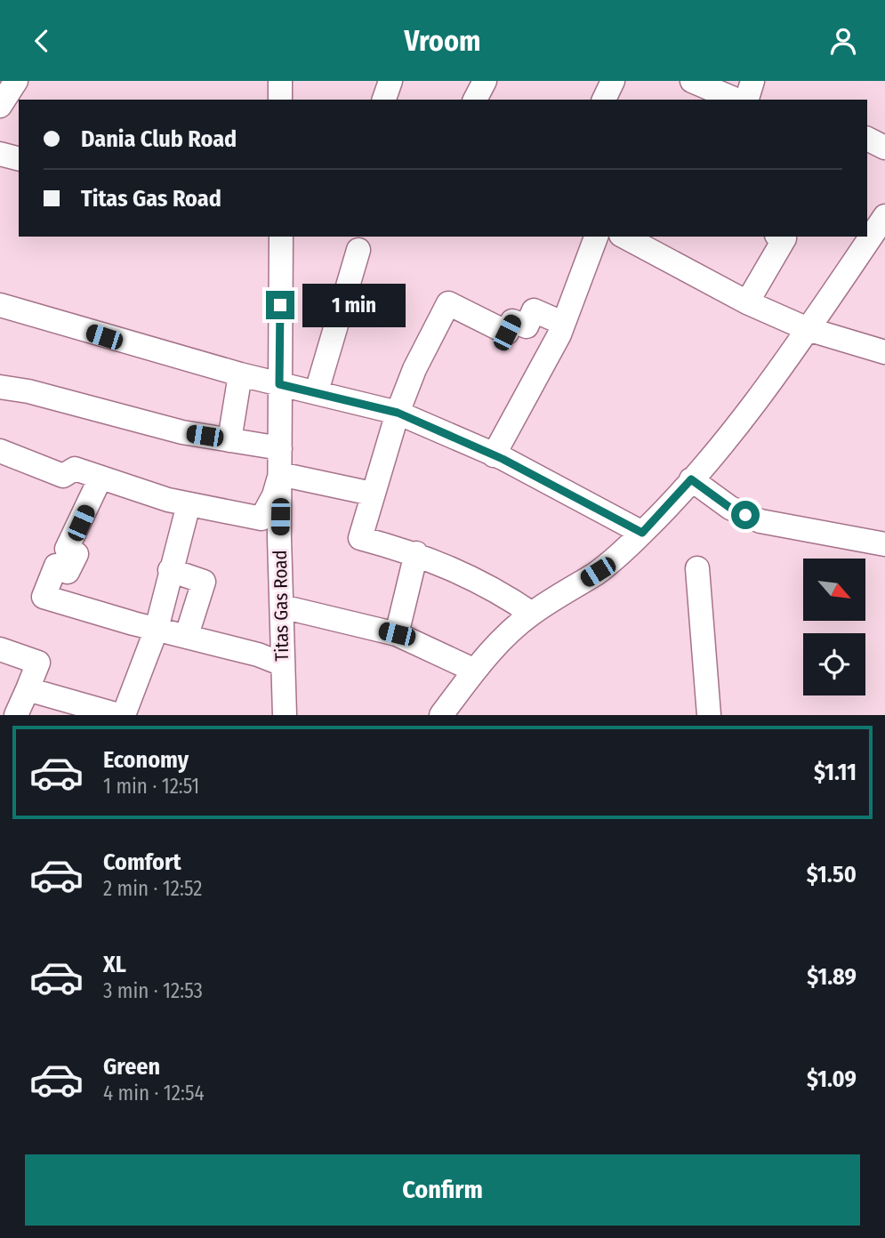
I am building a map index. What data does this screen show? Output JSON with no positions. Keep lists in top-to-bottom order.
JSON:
{
  "streets": {
    "street": ["Titas Gas Road"]
  },
  "north": "bottom right",
  "page": {
    "header": "Vroom",
    "banner": ["Dania Club Road", "Titas Gas Road"],
    "bubble": "1 min",
    "list": [
      {
        "name": "Economy",
        "note": "1 min · 12:51",
        "value": "$1.11"
      },
      {
        "name": "Comfort",
        "note": "2 min · 12:52",
        "value": "$1.50"
      },
      {
        "name": "XL",
        "note": "3 min · 12:53",
        "value": "$1.89"
      },
      {
        "name": "Green",
        "note": "4 min · 12:54",
        "value": "$1.09"
      }
    ],
    "buttons": "Confirm"
  }
}
